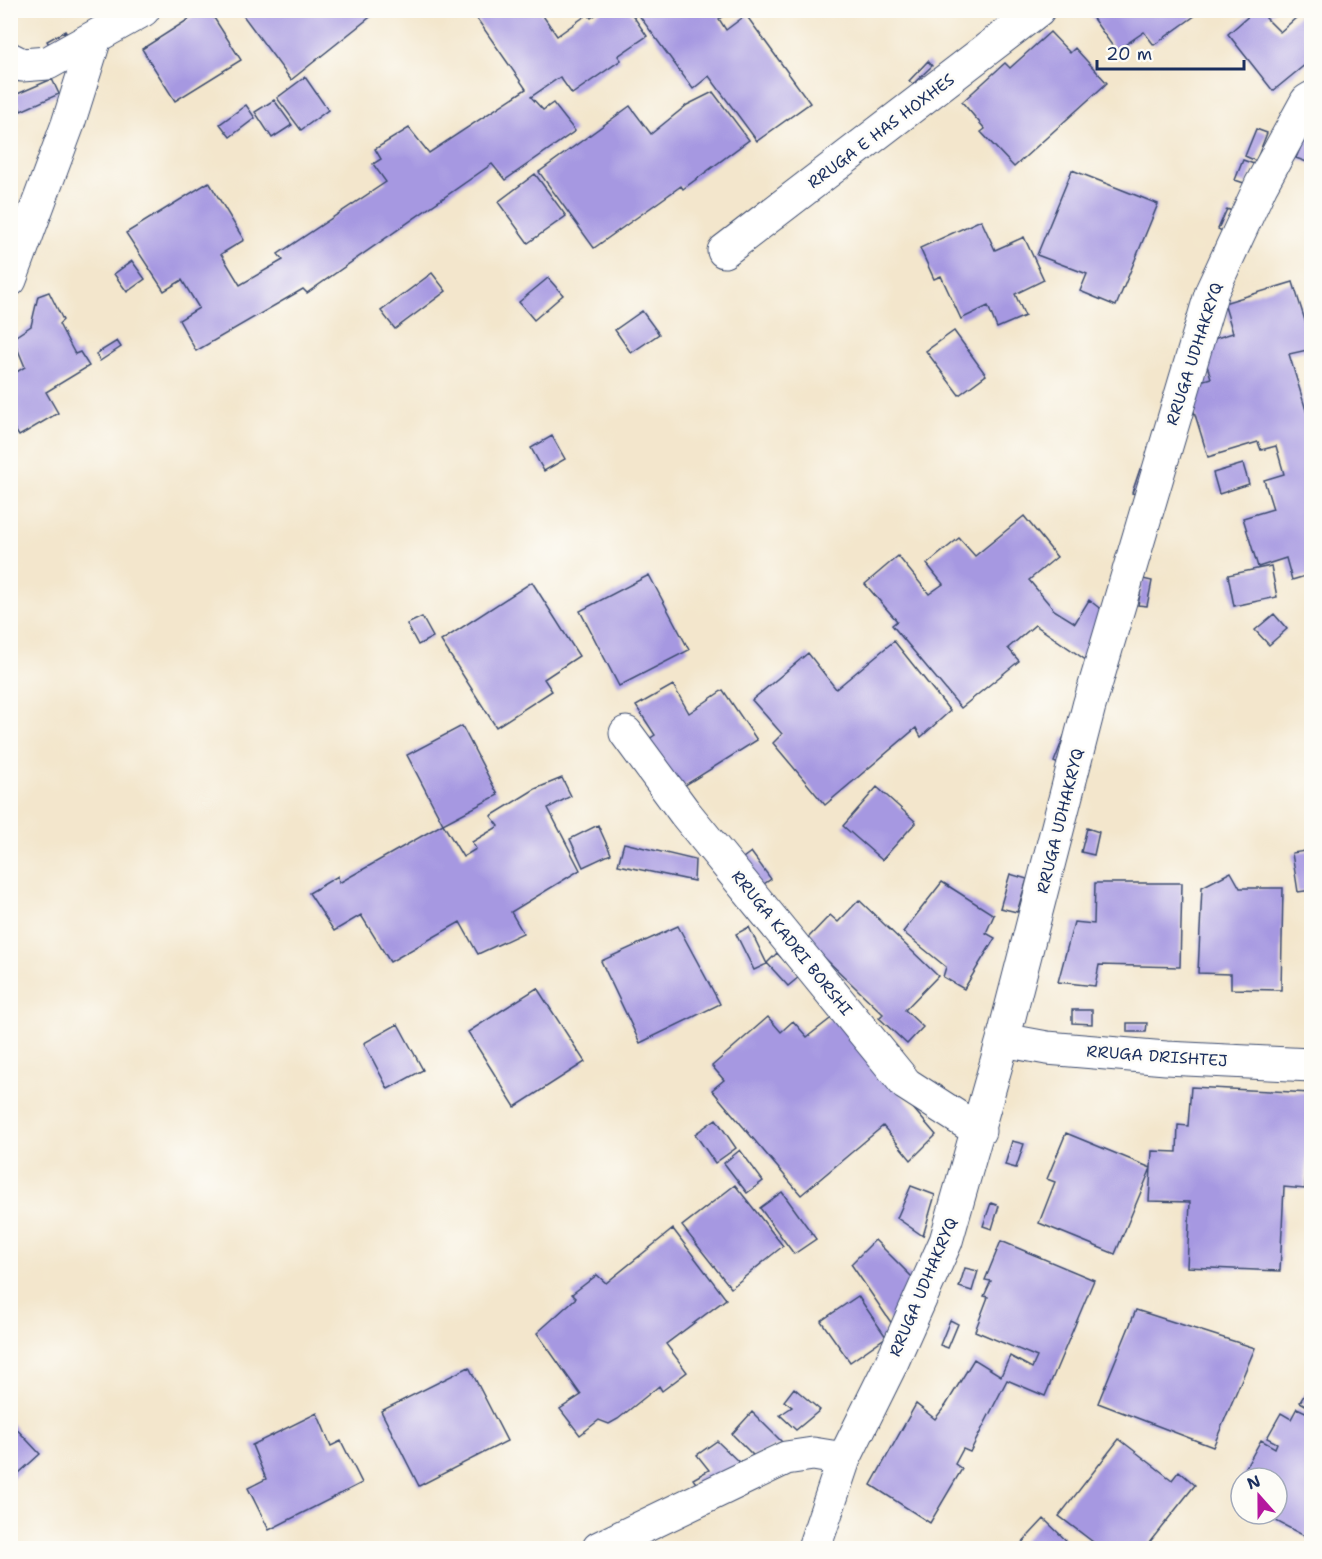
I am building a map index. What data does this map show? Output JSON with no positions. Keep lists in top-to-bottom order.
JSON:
{
  "streets": {
    "street": [
      "RRUGA E HAS HOXHES",
      "RRUGA UDHAKRYQ",
      "RRUGA KADRI BORSHI",
      "RRUGA DRISHTEJ"
    ]
  },
  "crossings": [
    ["RRUGA UDHAKRYQ", "RRUGA KADRI BORSHI"],
    ["RRUGA UDHAKRYQ", "RRUGA DRISHTEJ"]
  ],
  "scale_bar": "20 m",
  "north": "top"
}
